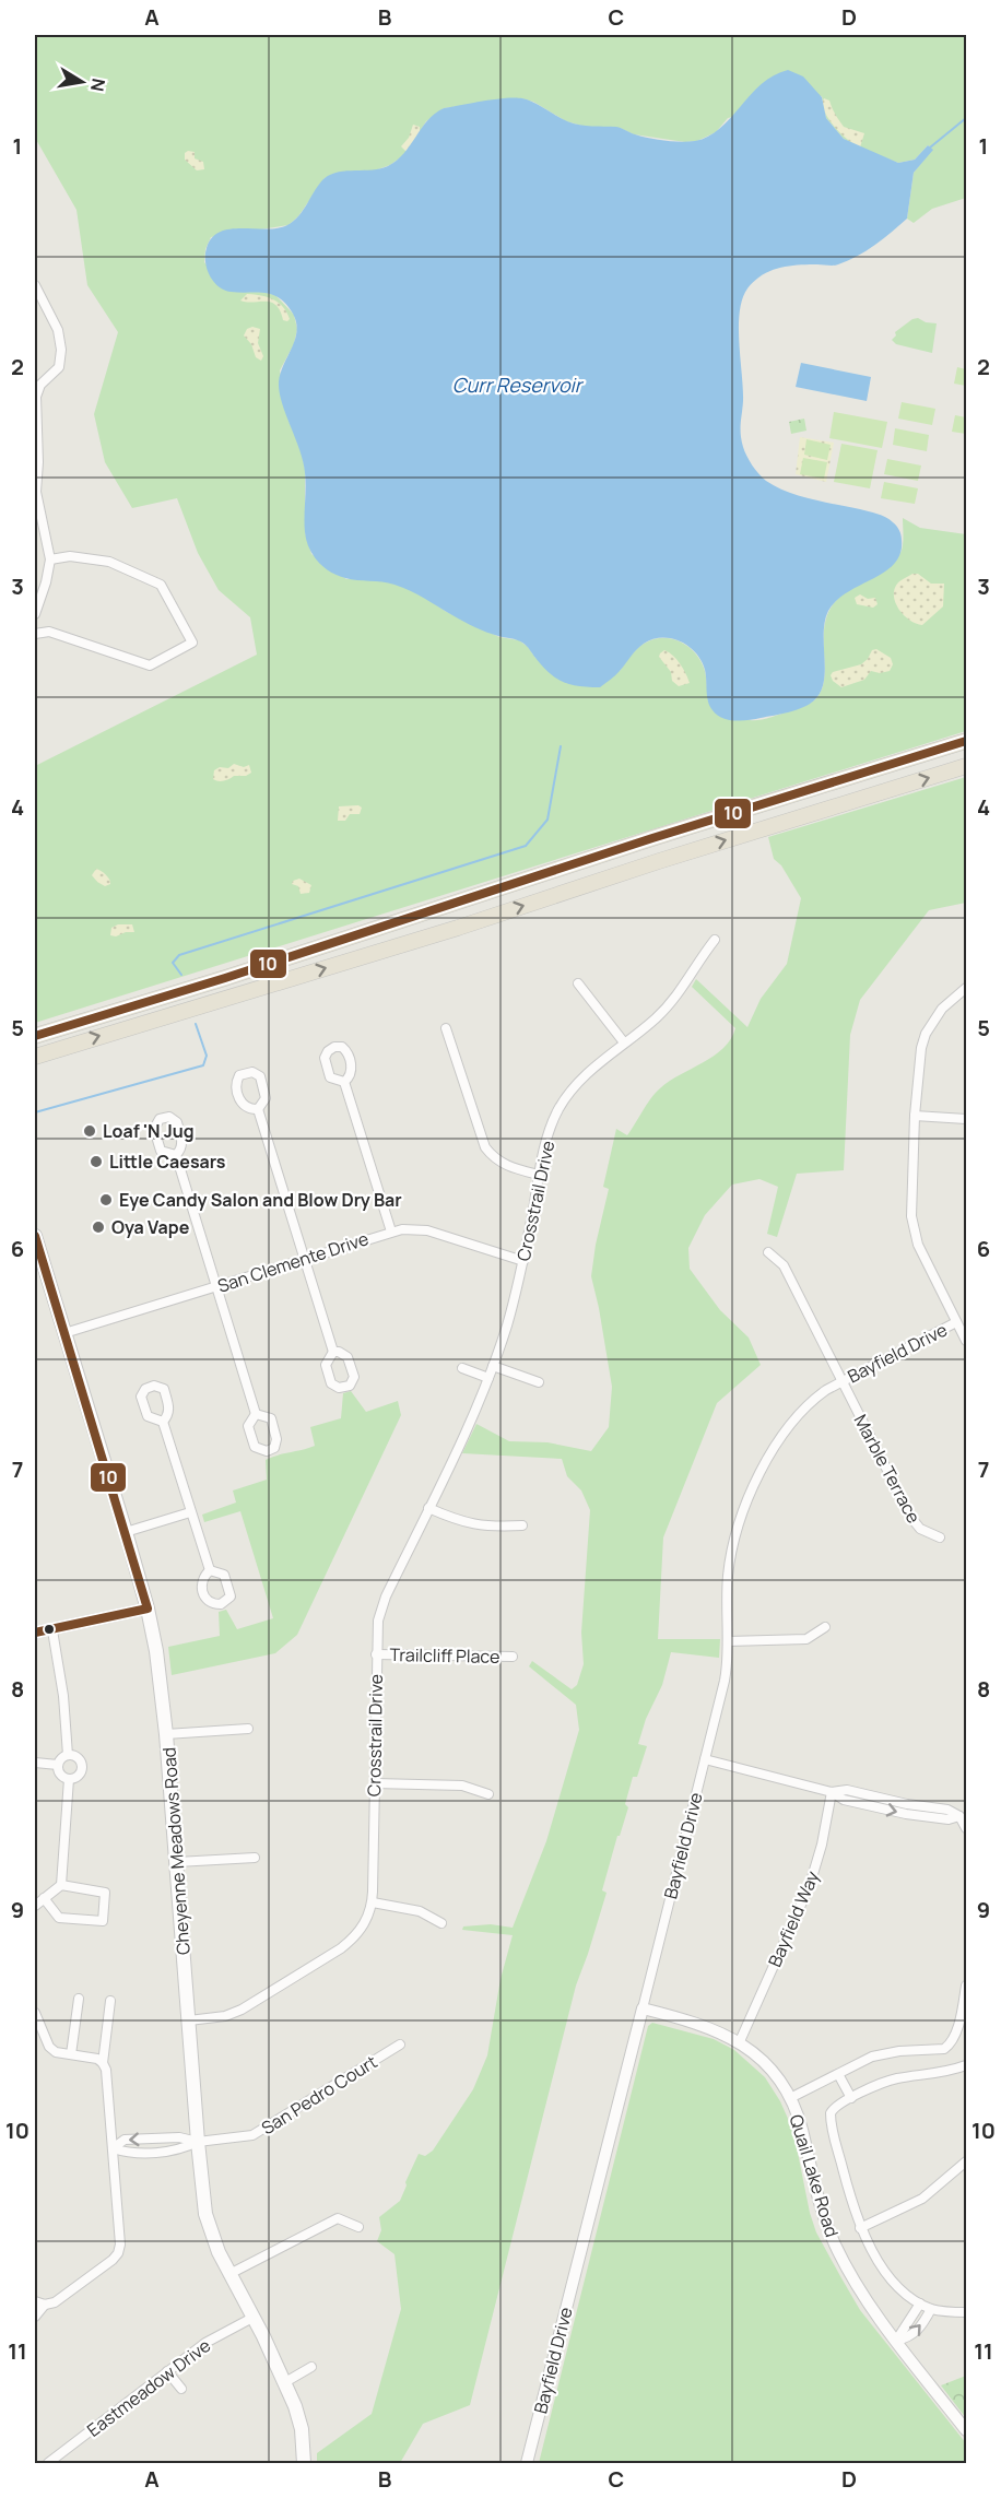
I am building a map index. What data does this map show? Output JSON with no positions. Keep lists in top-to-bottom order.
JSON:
{
  "streets": {
    "main road": ["Cheyenne Meadows Road"],
    "street": [
      "Crosstrail Drive",
      "San Clemente Drive",
      "Bayfield Drive",
      "Marble Terrace",
      "Trailcliff Place",
      "Bayfield Way",
      "San Pedro Court",
      "Quail Lake Road",
      "Eastmeadow Drive"
    ]
  },
  "crossings": [
    ["Crosstrail Drive", "San Clemente Drive"],
    ["Crosstrail Drive", "Trailcliff Place"],
    ["Crosstrail Drive", "Cheyenne Meadows Road"],
    ["San Clemente Drive", "Cheyenne Meadows Road"],
    ["Bayfield Drive", "Marble Terrace"],
    ["Bayfield Drive", "Quail Lake Road"],
    ["Cheyenne Meadows Road", "San Pedro Court"],
    ["Cheyenne Meadows Road", "Eastmeadow Drive"],
    ["Bayfield Way", "Quail Lake Road"]
  ],
  "water": ["Curr Reservoir"],
  "places": [
    "Loaf 'N Jug",
    "Little Caesars",
    "Eye Candy Salon and Blow Dry Bar",
    "Oya Vape"
  ],
  "lines": ["transit line 10"],
  "north": "right",
  "grid": {
    "columns": [
      "A",
      "B",
      "C",
      "D"
    ],
    "rows": [
      "1",
      "2",
      "3",
      "4",
      "5",
      "6",
      "7",
      "8",
      "9",
      "10",
      "11"
    ]
  }
}
